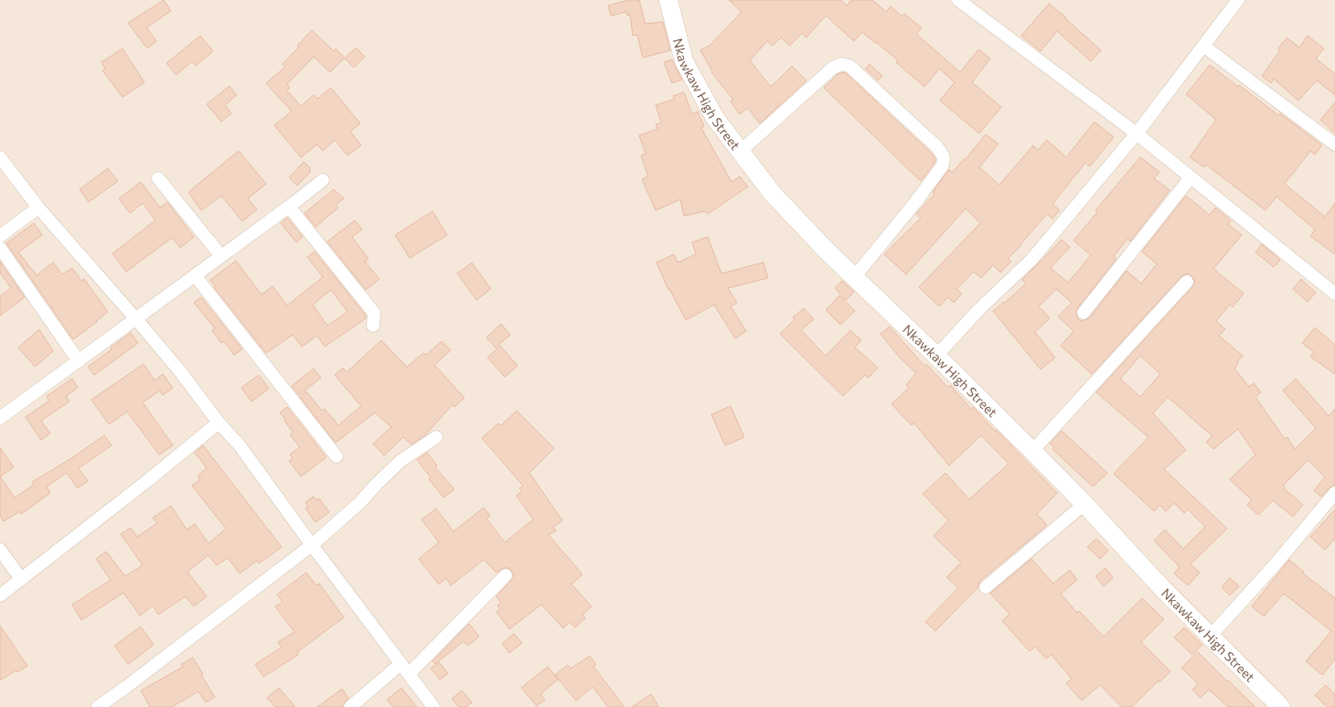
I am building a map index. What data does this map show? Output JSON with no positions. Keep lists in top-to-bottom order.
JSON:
{
  "streets": {
    "main road": ["Nkawkaw High Street"]
  }
}
